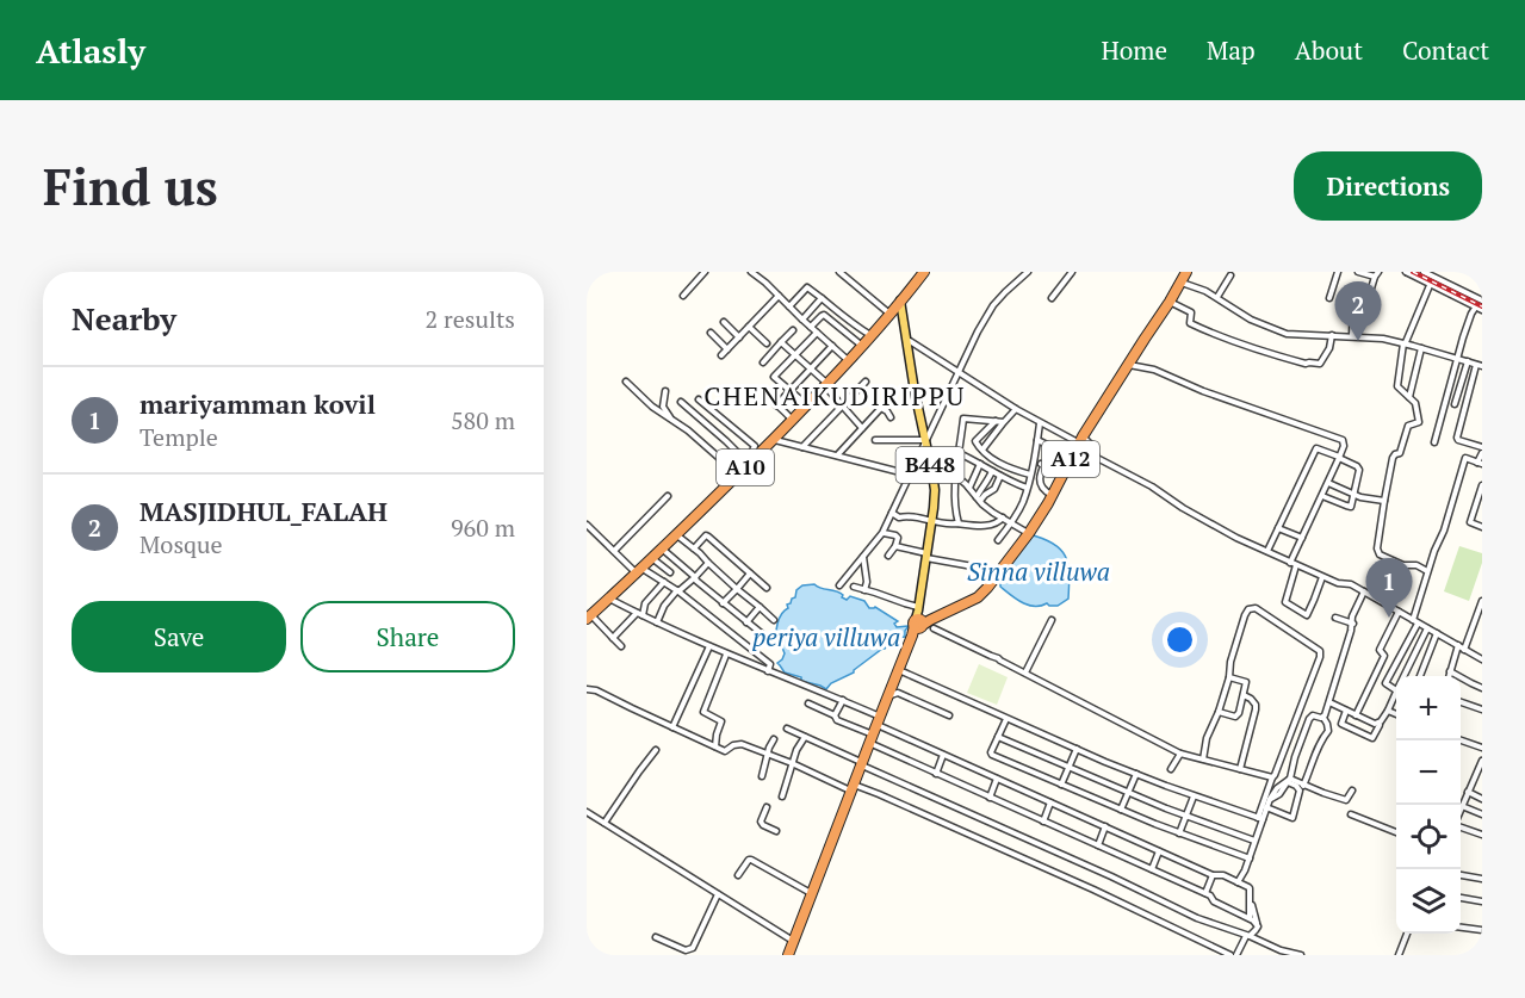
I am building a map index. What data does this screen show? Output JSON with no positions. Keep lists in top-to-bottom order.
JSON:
{
  "streets": {
    "highway": ["A12", "A10"],
    "main road": ["B448"]
  },
  "crossings": [
    ["A12", "B448"],
    ["B448", "A10"]
  ],
  "districts": ["CHENAIKUDIRIPPU"],
  "water": ["Sinna villuwa", "periya villuwa"],
  "page": {
    "header": "Atlasly",
    "nav": [
      "Home",
      "Map",
      "About",
      "Contact"
    ],
    "buttons": [
      "Directions",
      ["Save", "Share"]
    ],
    "title": "Find us",
    "heading": ["Nearby", "2 results"],
    "pins": ["2", "1"],
    "list": [
      {
        "mark": "1",
        "name": "mariyamman kovil",
        "note": "Temple",
        "value": "580 m"
      },
      {
        "mark": "2",
        "name": "MASJIDHUL_FALAH",
        "note": "Mosque",
        "value": "960 m"
      }
    ],
    "map_buttons": ["+", "−"]
  }
}
